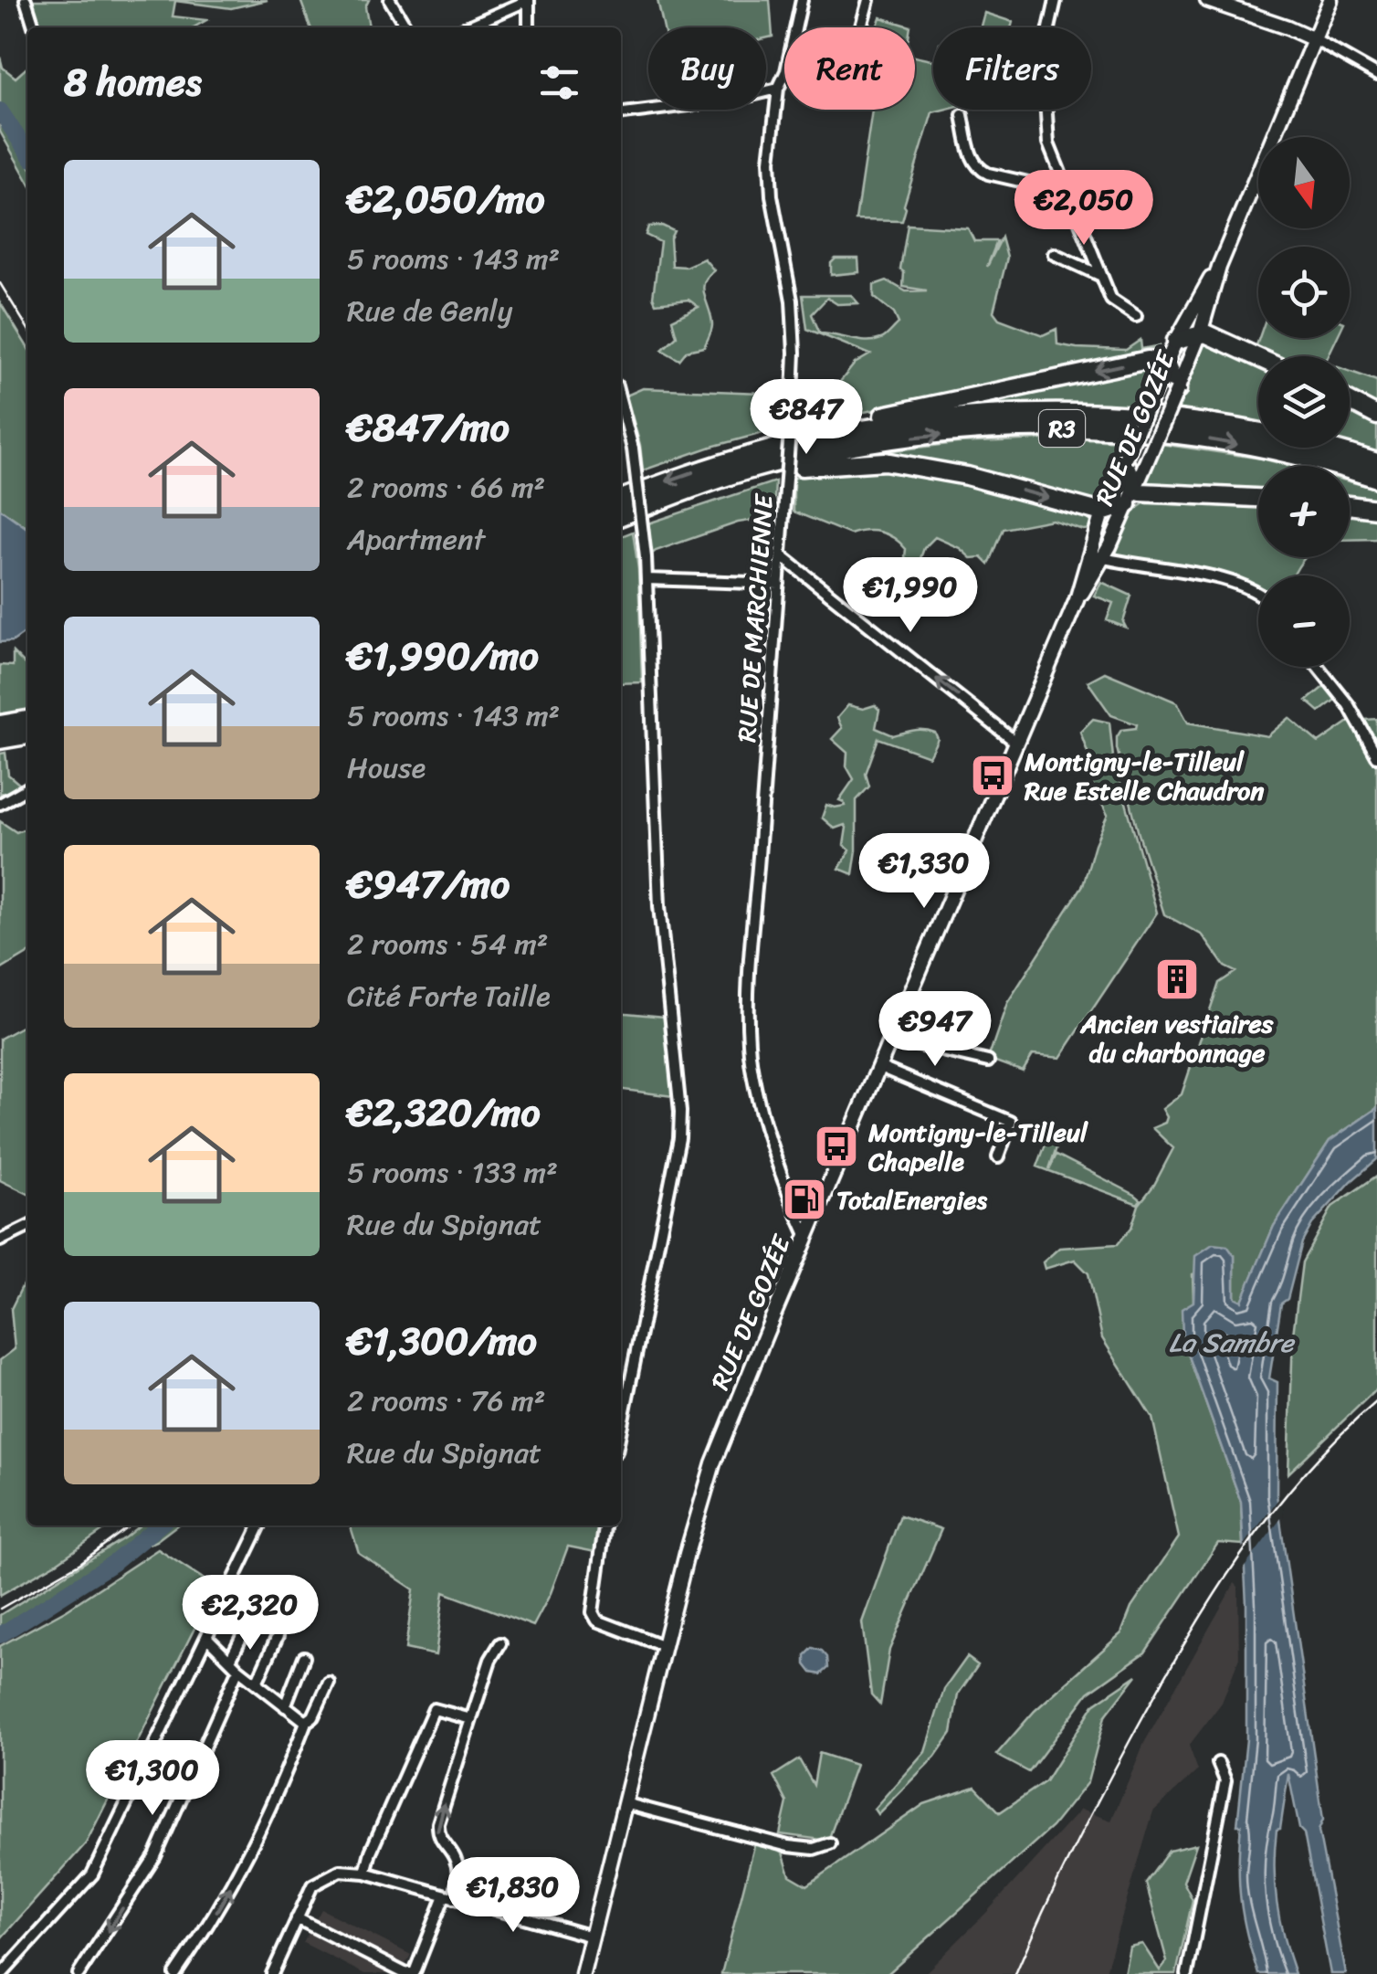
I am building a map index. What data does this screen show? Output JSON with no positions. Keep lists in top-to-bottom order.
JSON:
{
  "streets": {
    "highway": ["R3"],
    "main road": ["RUE DE GOZÉE"],
    "street": ["RUE DE MARCHIENNE"]
  },
  "crossings": [
    ["RUE DE GOZÉE", "RUE DE MARCHIENNE"]
  ],
  "water": ["La Sambre"],
  "places": {
    "bus stop": ["Montigny-le-Tilleul Rue Estelle Chaudron", "Montigny-le-Tilleul Chapelle"],
    "building": ["Ancien vestiaires du charbonnage"],
    "fuel station": ["TotalEnergies"]
  },
  "north": "bottom",
  "page": {
    "chip": ["Buy", "Rent", "Filters"],
    "heading": "8 homes",
    "map_buttons": ["+", "−"],
    "list": [
      {
        "name": "€2,050/mo",
        "note": "5 rooms · 143 m² · Rue de Genly"
      },
      {
        "name": "€847/mo",
        "note": "2 rooms · 66 m² · Apartment"
      },
      {
        "name": "€1,990/mo",
        "note": "5 rooms · 143 m² · House"
      },
      {
        "name": "€947/mo",
        "note": "2 rooms · 54 m² · Cité Forte Taille"
      },
      {
        "name": "€2,320/mo",
        "note": "5 rooms · 133 m² · Rue du Spignat"
      },
      {
        "name": "€1,300/mo",
        "note": "2 rooms · 76 m² · Rue du Spignat"
      }
    ],
    "price": [
      "€2,050",
      "€847",
      "€1,990",
      "€1,330",
      "€947",
      "€2,320",
      "€1,300",
      "€1,830"
    ]
  }
}
